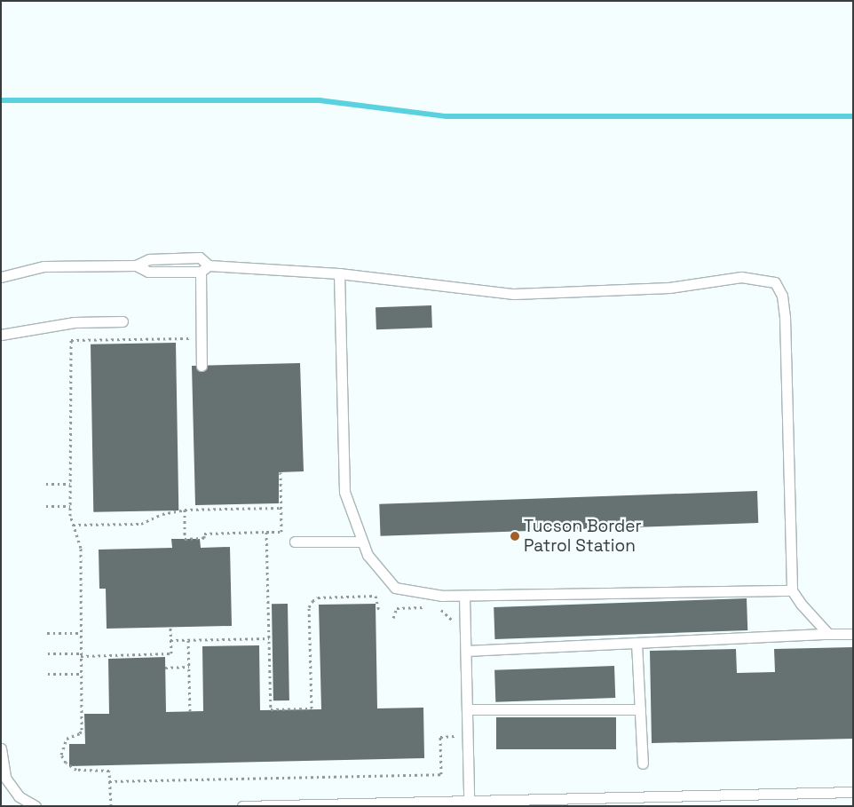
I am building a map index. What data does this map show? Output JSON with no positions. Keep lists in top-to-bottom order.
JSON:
{
  "places": ["Tucson Border Patrol Station"]
}
